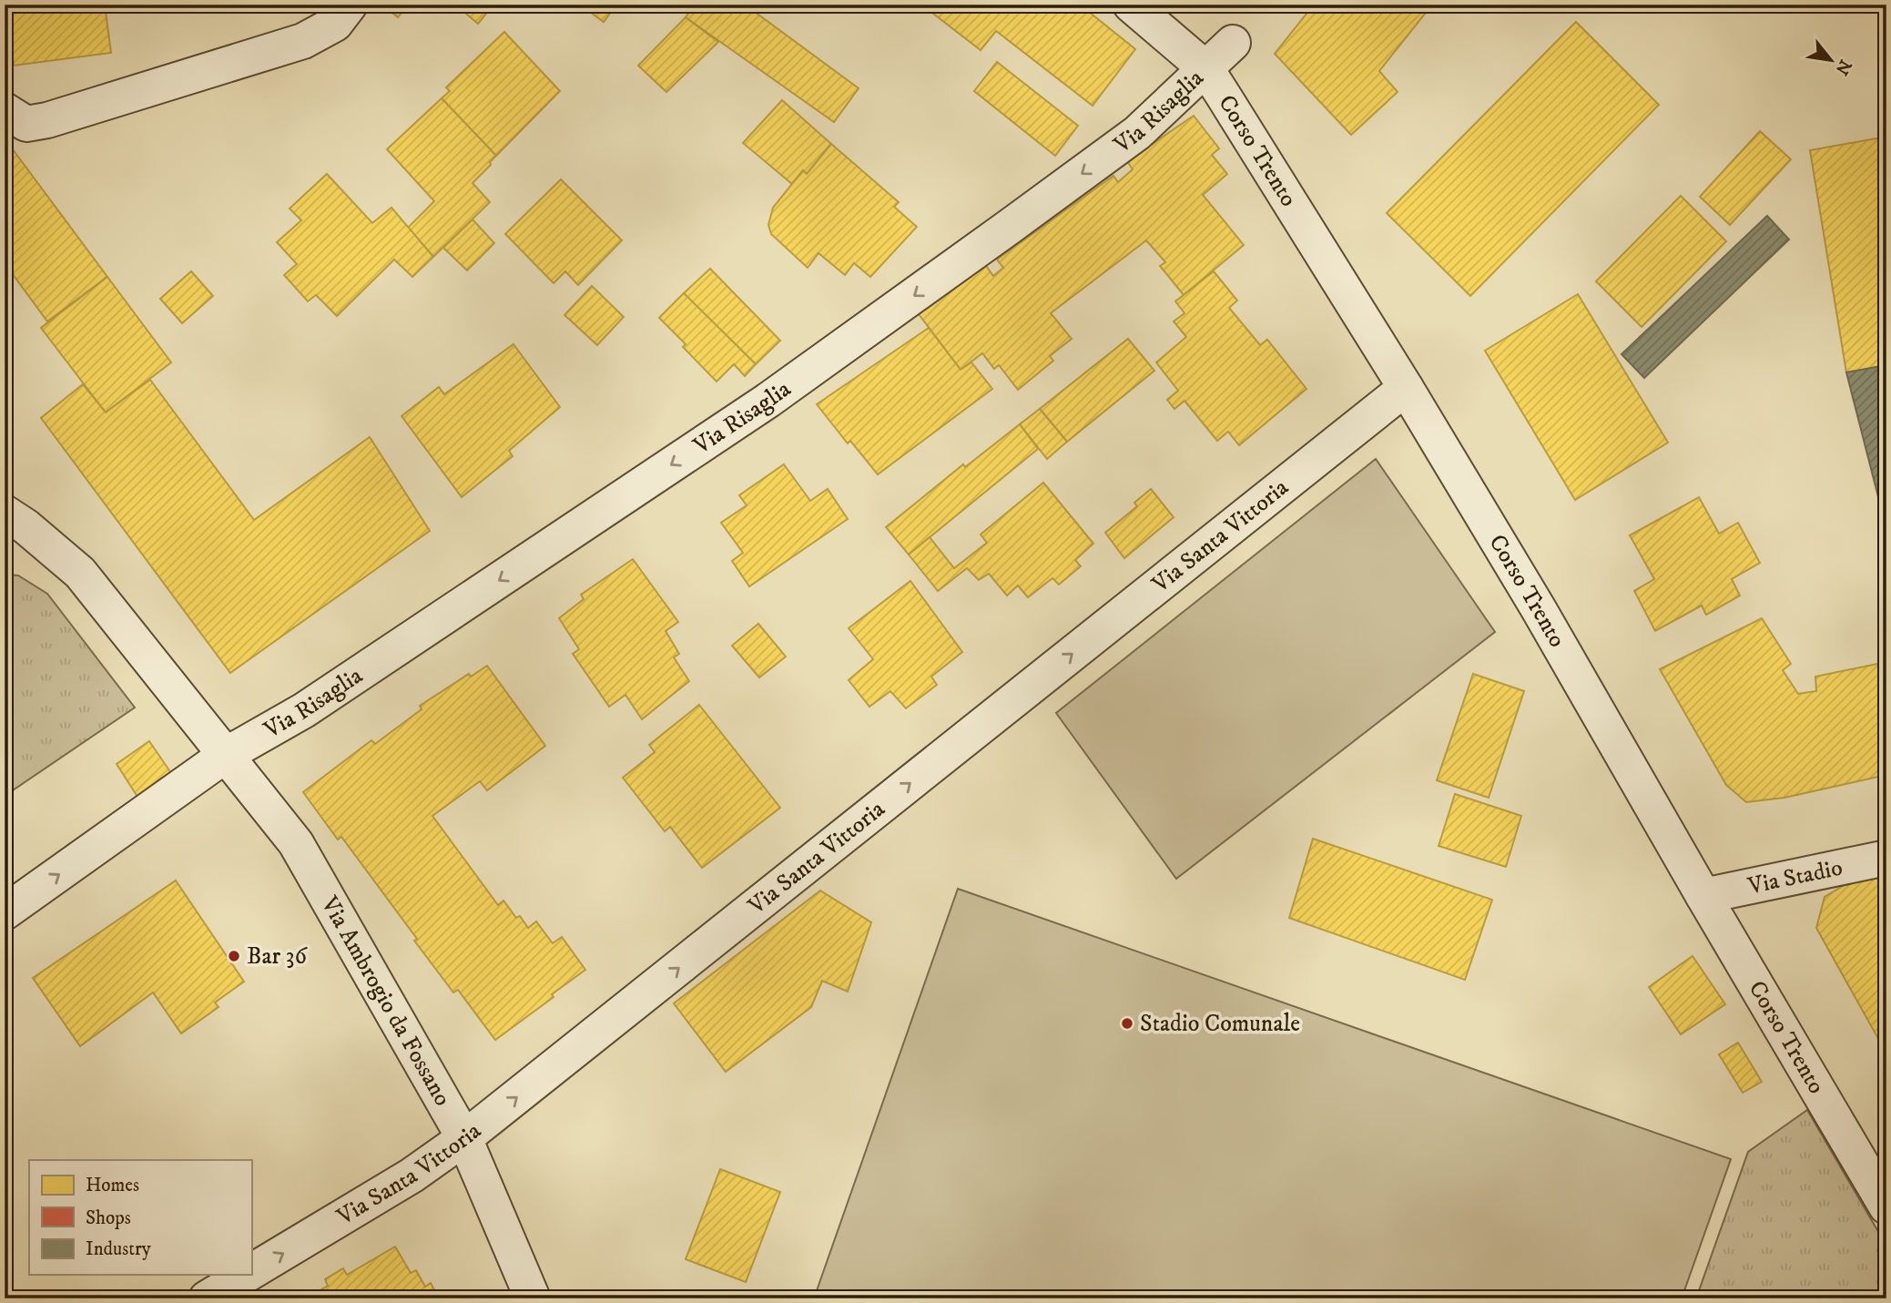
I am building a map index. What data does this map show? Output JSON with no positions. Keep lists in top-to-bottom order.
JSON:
{
  "streets": {
    "street": [
      "Via Risaglia",
      "Corso Trento",
      "Via Santa Vittoria",
      "Via Stadio",
      "Via Ambrogio da Fossano"
    ]
  },
  "crossings": [
    ["Via Risaglia", "Corso Trento"],
    ["Via Risaglia", "Via Ambrogio da Fossano"],
    ["Corso Trento", "Via Santa Vittoria"],
    ["Corso Trento", "Via Stadio"],
    ["Via Santa Vittoria", "Via Ambrogio da Fossano"]
  ],
  "one_way": ["Via Risaglia", "Via Santa Vittoria"],
  "places": ["Bar 36", "Stadio Comunale"],
  "legend": ["Homes", "Shops", "Industry"],
  "north": "bottom right"
}
